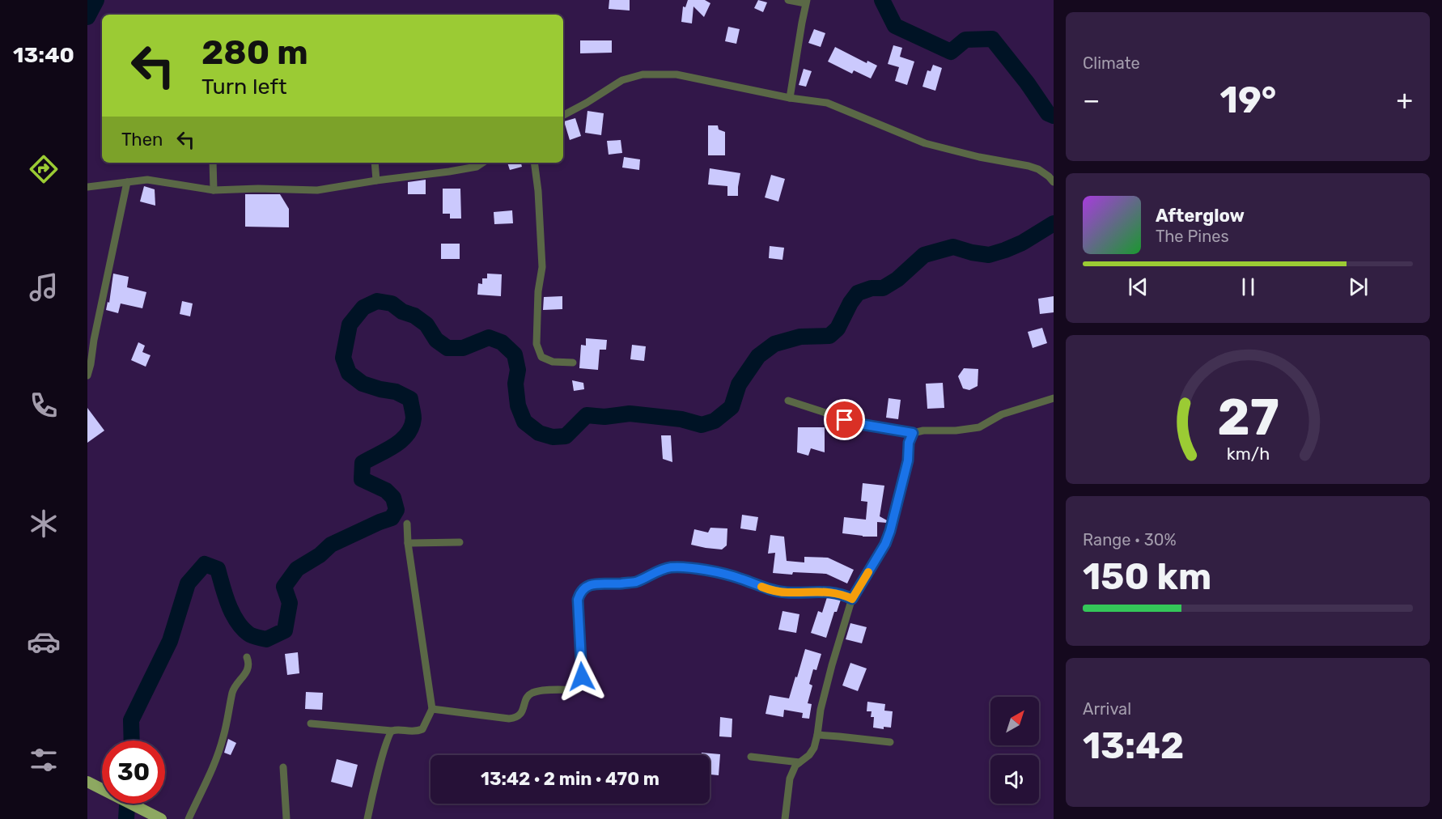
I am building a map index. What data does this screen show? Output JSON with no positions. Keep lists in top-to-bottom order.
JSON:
{
  "north": "top right",
  "page": {
    "tabs": "13:40",
    "tile": [
      "Climate",
      ["Range · 30%", "150 km"],
      ["Arrival", "13:42"]
    ],
    "turn": ["280 m", "Turn left"],
    "heat": ["−", "19°", "+"],
    "then": "Then",
    "song": ["Afterglow", "The Pines"],
    "limit": "30",
    "trip": "13:42 · 2 min · 470 m",
    "gauge": ["27", "km/h"]
  }
}
